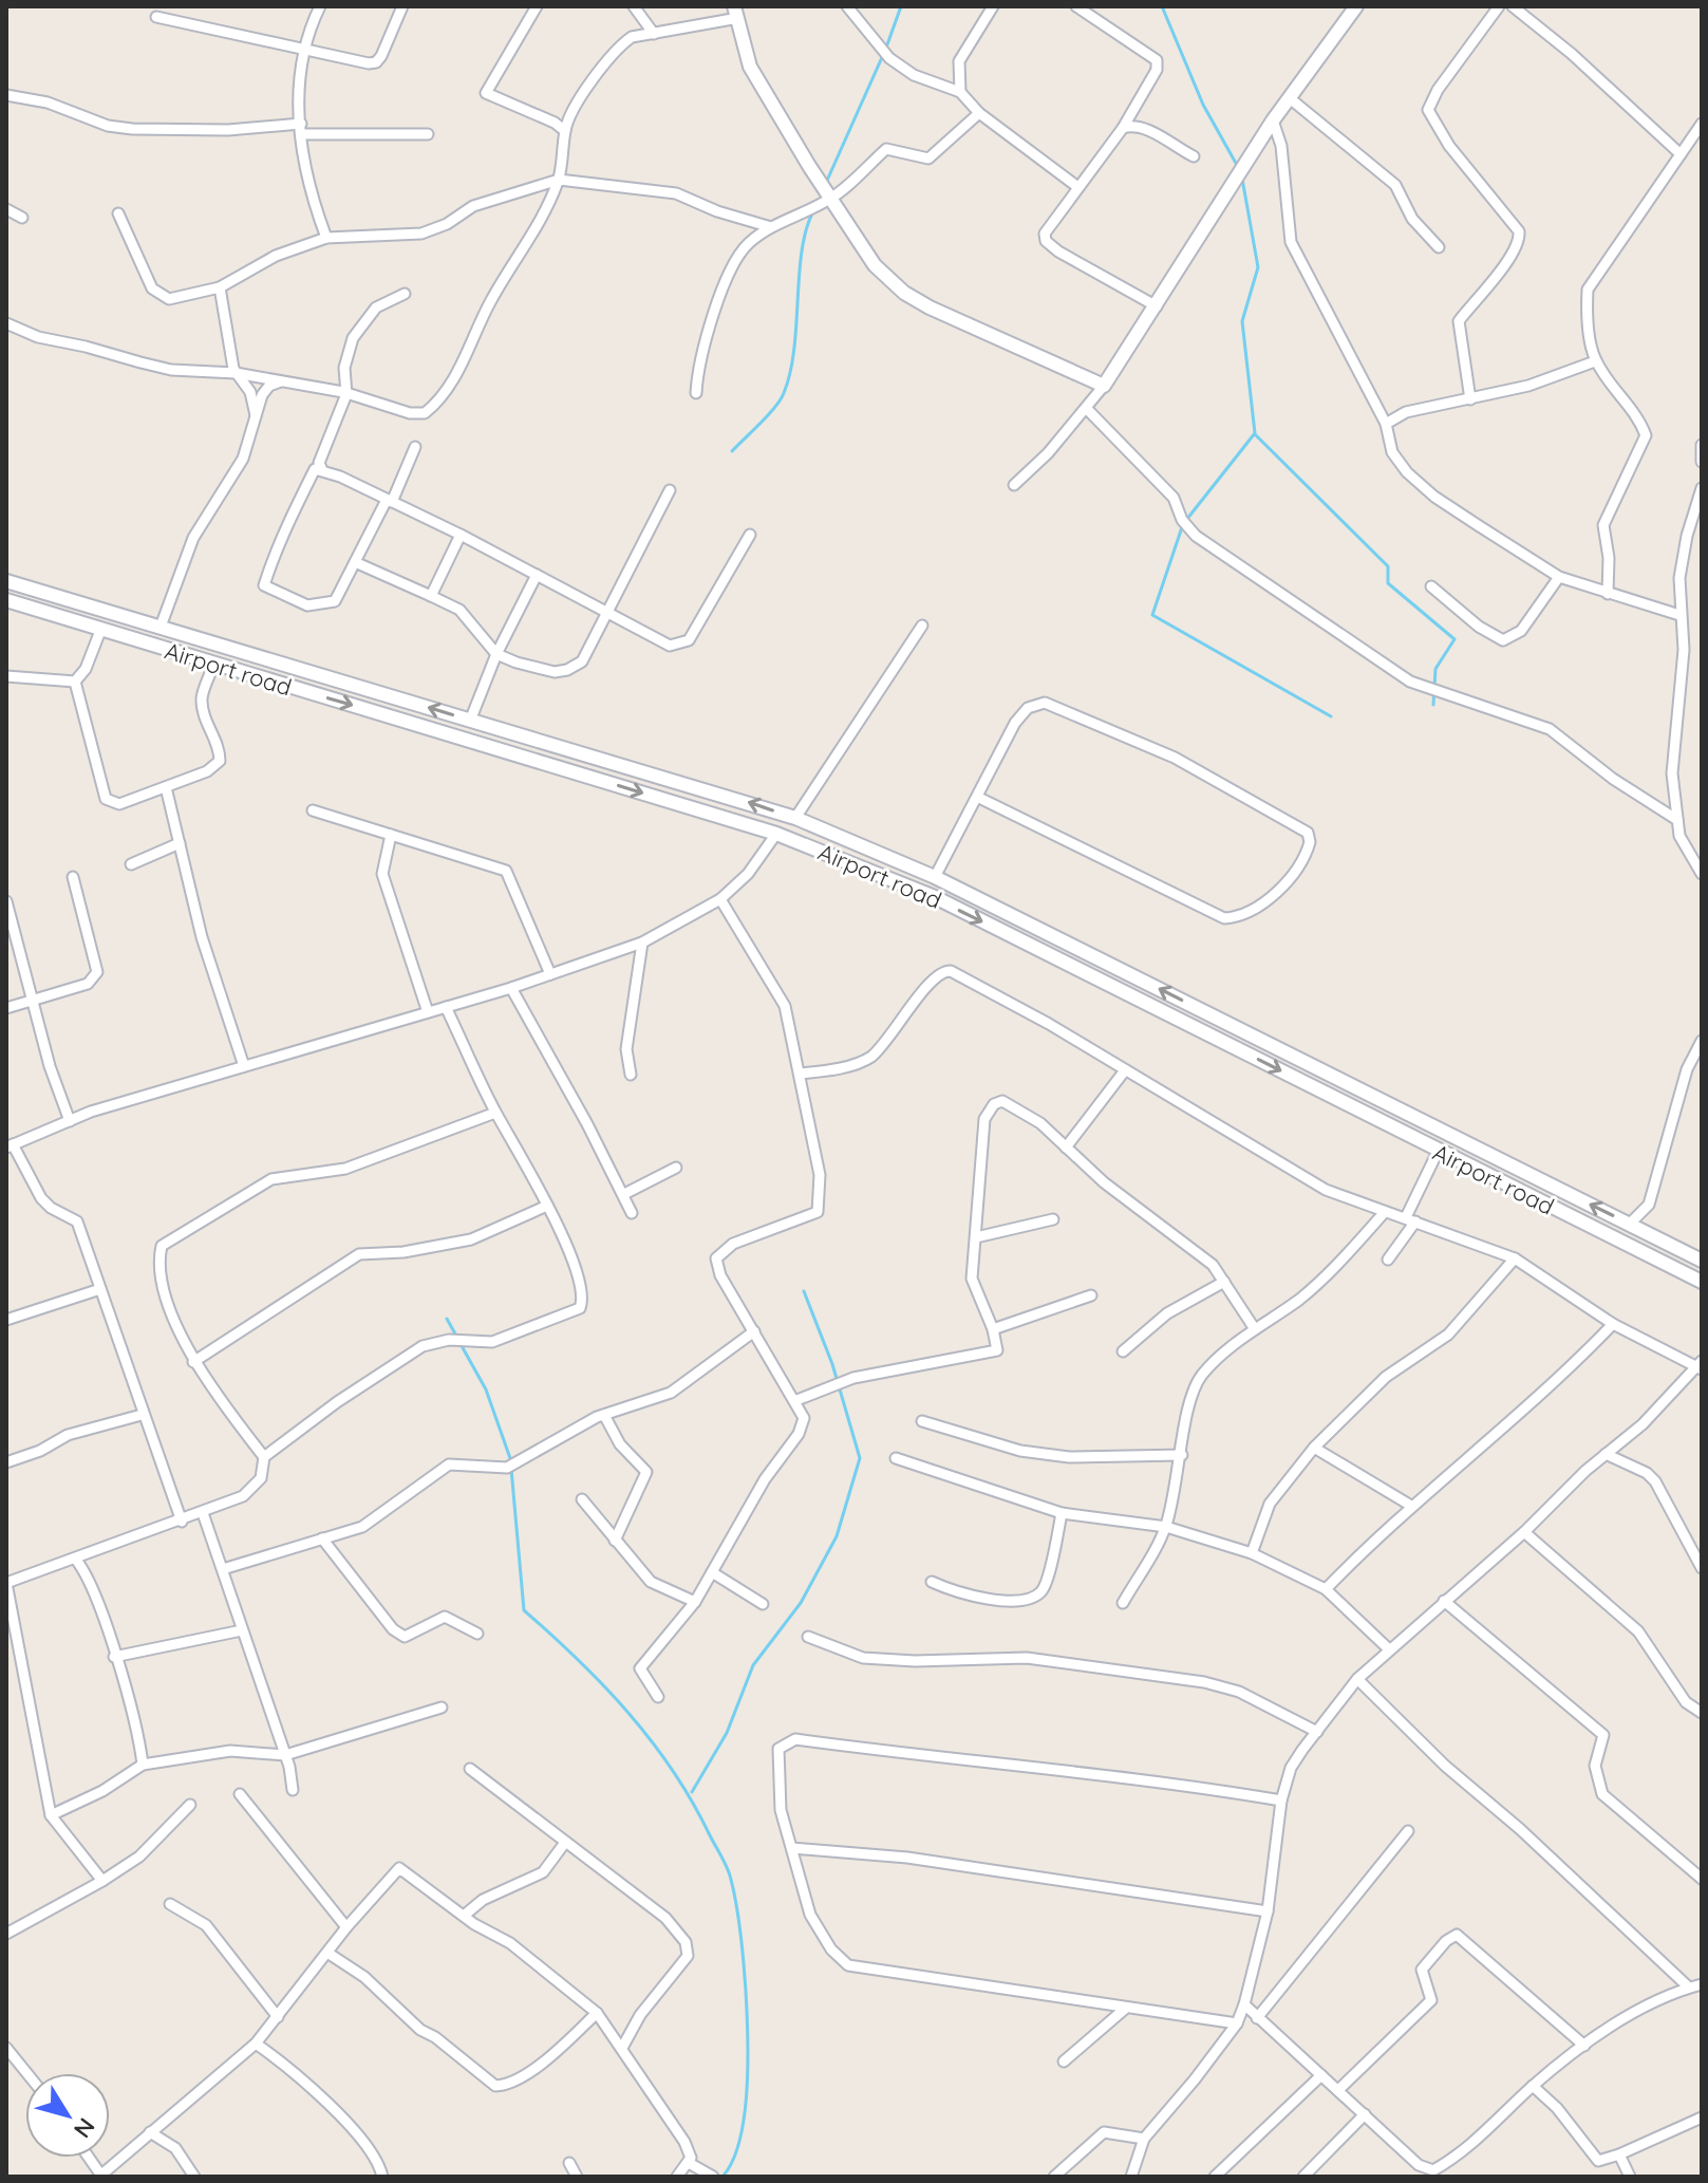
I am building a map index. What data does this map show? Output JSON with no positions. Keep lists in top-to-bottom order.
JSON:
{
  "streets": {
    "main road": ["Airport road"]
  },
  "north": "bottom right"
}
